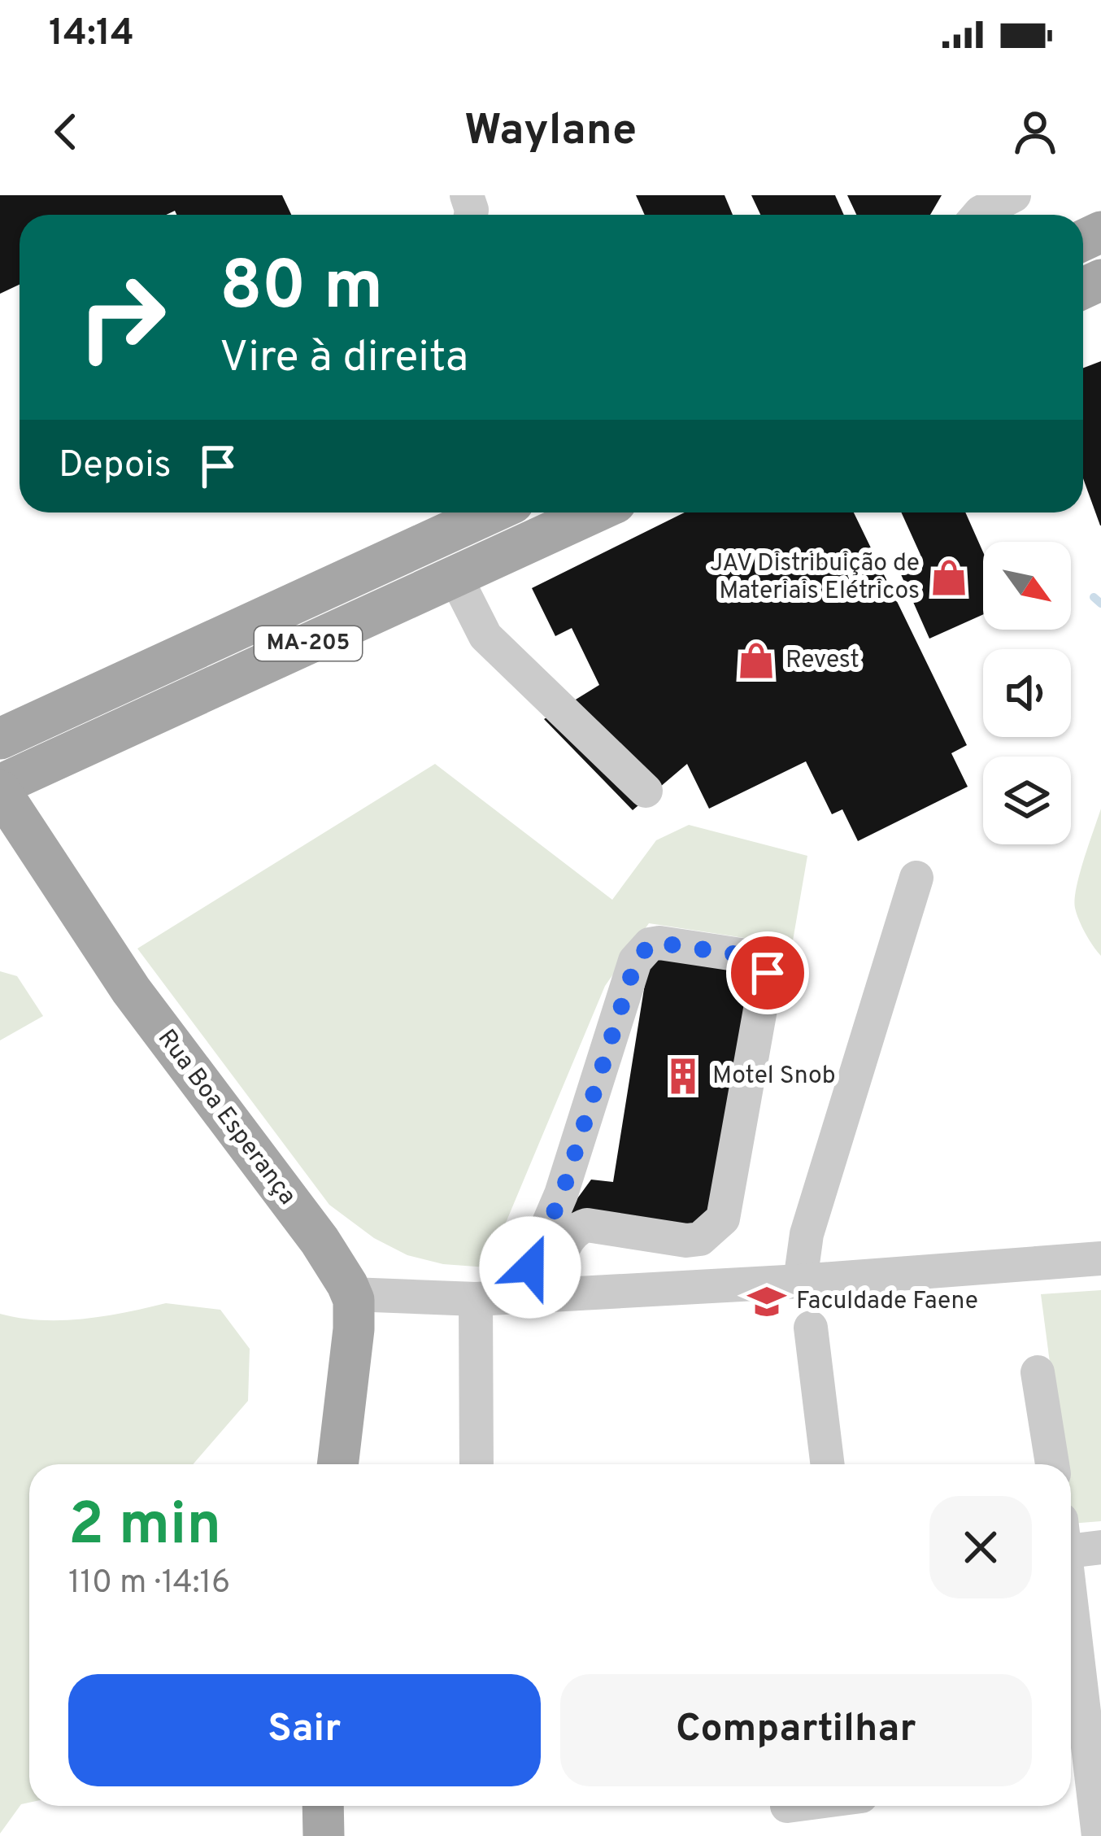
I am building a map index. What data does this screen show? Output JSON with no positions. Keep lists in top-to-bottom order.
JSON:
{
  "streets": {
    "main road": ["MA-205", "Rua Boa Esperança"]
  },
  "crossings": [
    ["MA-205", "Rua Boa Esperança"]
  ],
  "places": {
    "shop": ["JAV Distribuição de Materiais Elétricos", "Revest"],
    "building": ["Motel Snob"],
    "school or university": ["Faculdade Faene"]
  },
  "north": "bottom right",
  "page": {
    "status": "14:14",
    "header": "Waylane",
    "turn": ["80 m", "Vire à direita"],
    "then": "Depois",
    "heading": ["2 min", "110 m · 14:16"],
    "buttons": ["Sair", "Compartilhar"]
  }
}
